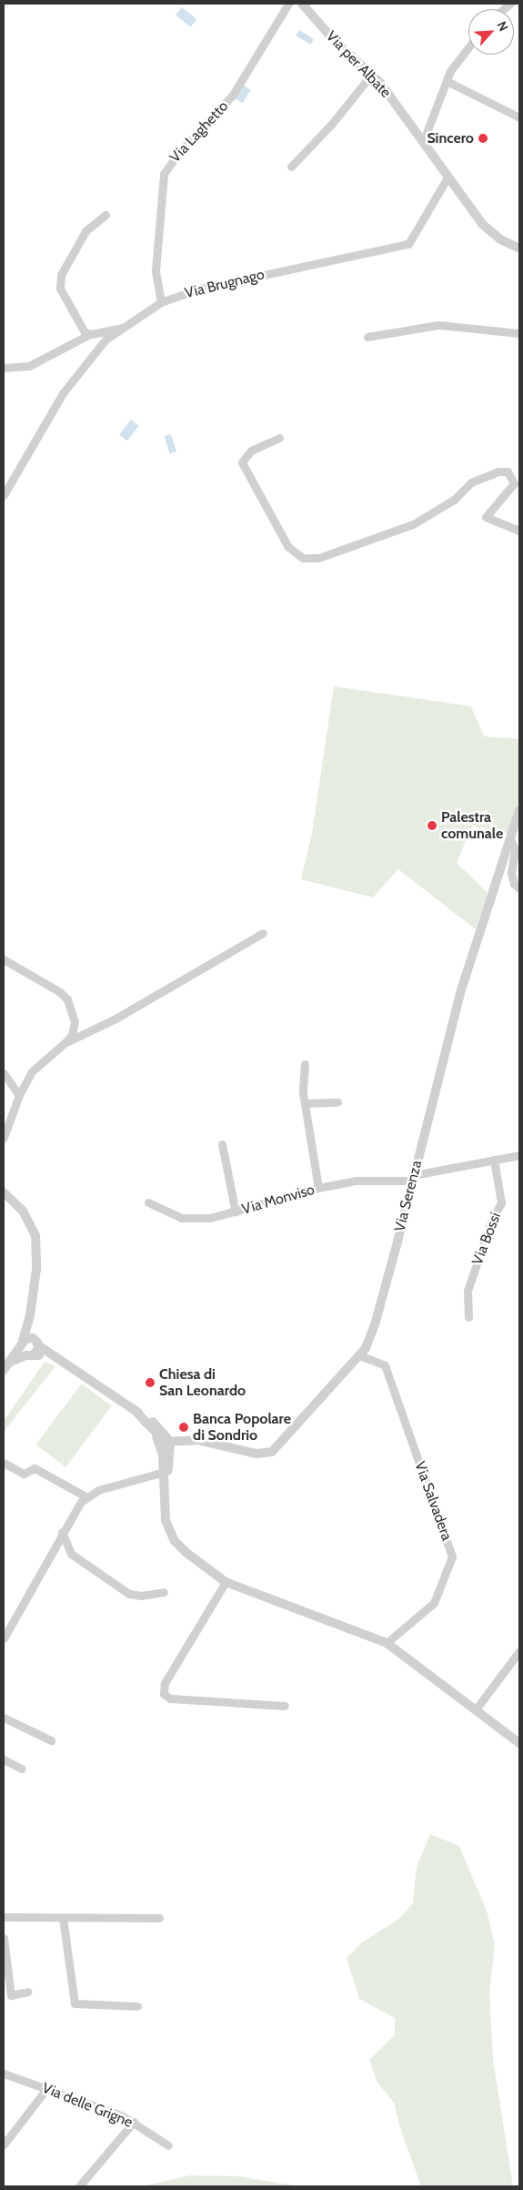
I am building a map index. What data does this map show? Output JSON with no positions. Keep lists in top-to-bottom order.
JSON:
{
  "streets": {
    "street": [
      "Via per Albate",
      "Via Laghetto",
      "Via Brugnago",
      "Via Serenza",
      "Via Monviso",
      "Via Bossi",
      "Via Salvadera",
      "Via delle Grigne"
    ]
  },
  "crossings": [
    ["Via per Albate", "Via Brugnago"],
    ["Via Laghetto", "Via Brugnago"],
    ["Via Serenza", "Via Monviso"],
    ["Via Serenza", "Via Salvadera"],
    ["Via Monviso", "Via Bossi"]
  ],
  "places": [
    "Sincero",
    "Palestra comunale",
    "Chiesa di San Leonardo",
    "Banca Popolare di Sondrio"
  ],
  "north": "top right"
}
